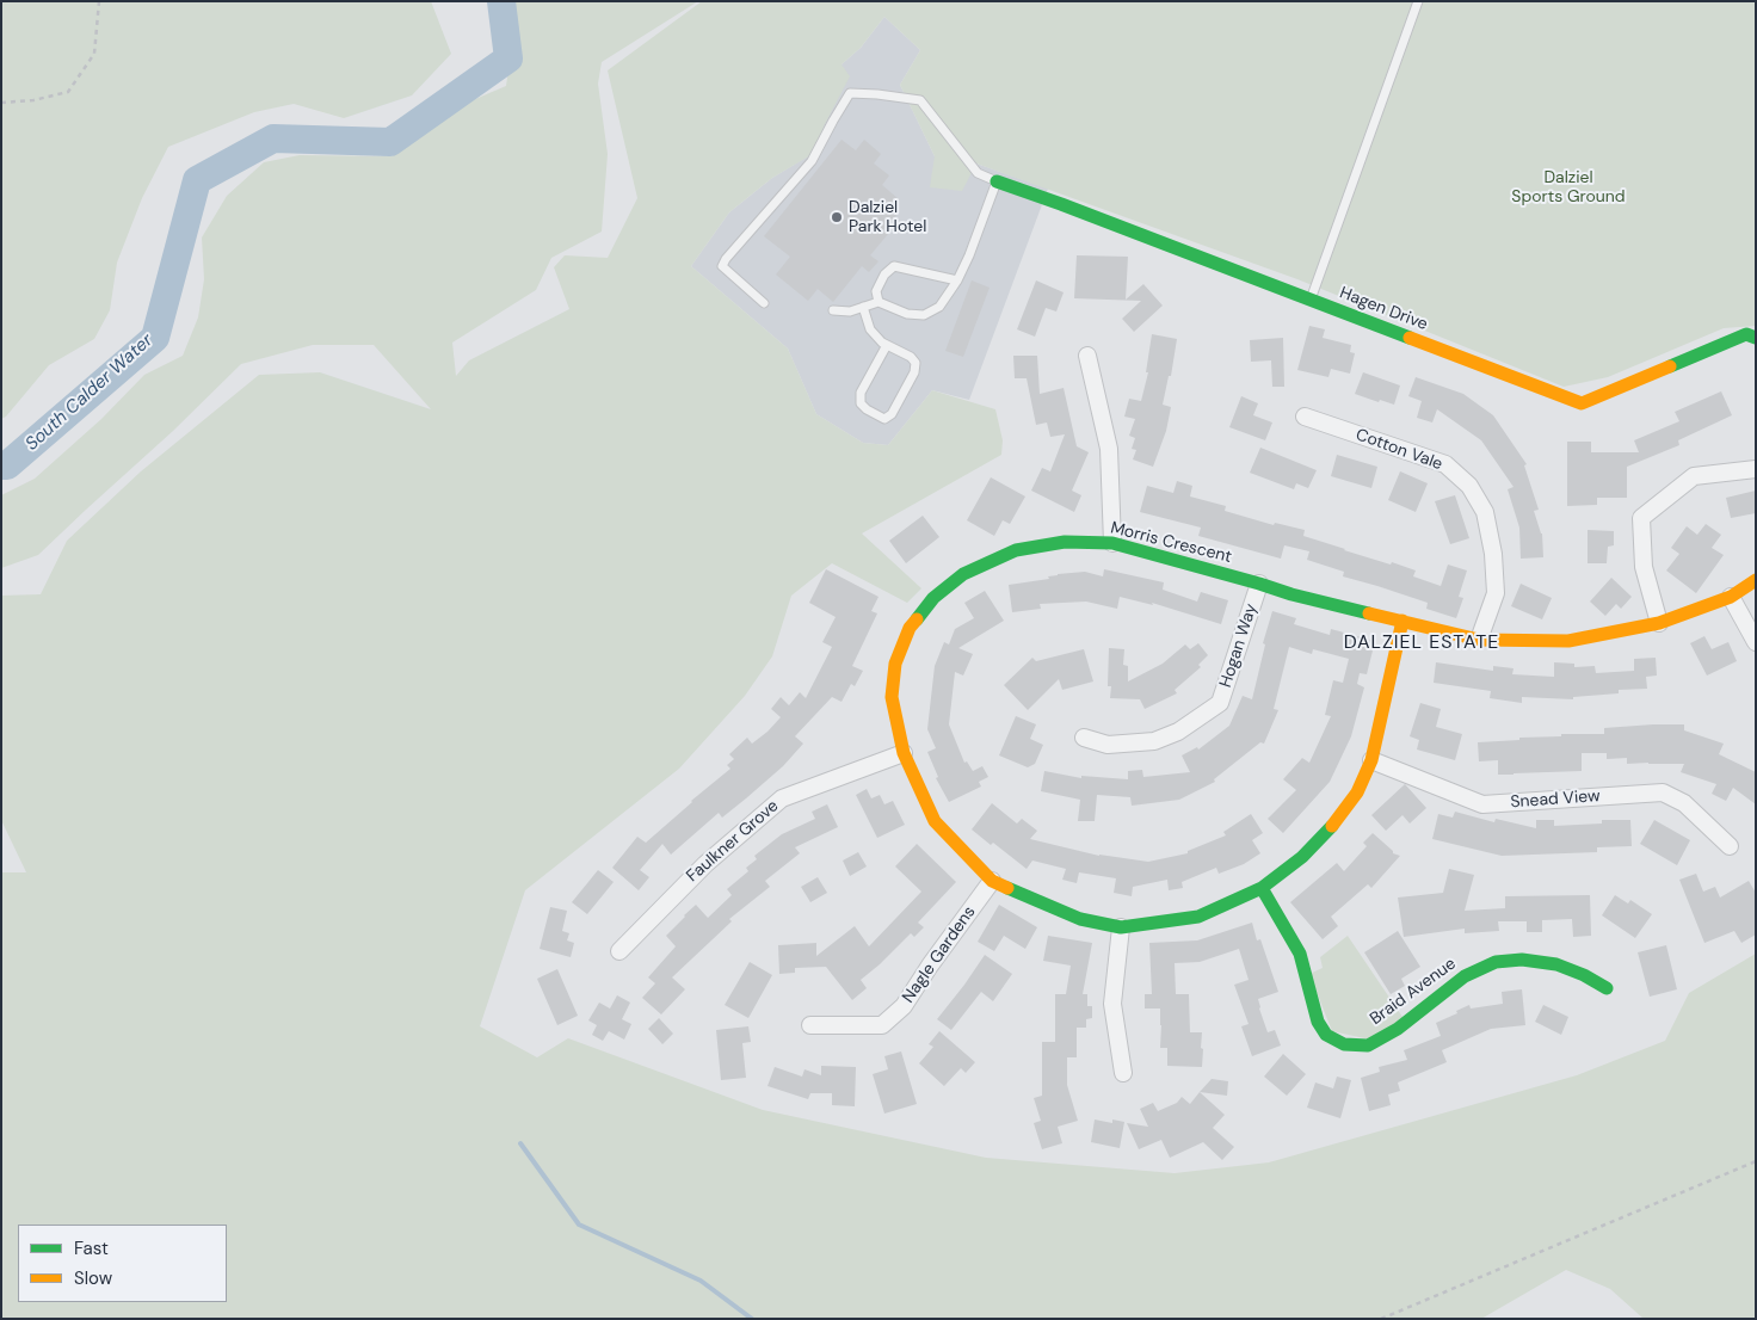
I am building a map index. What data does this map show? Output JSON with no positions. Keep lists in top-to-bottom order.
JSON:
{
  "streets": {
    "street": [
      "Hagen Drive",
      "Cotton Vale",
      "Morris Crescent",
      "Hogan Way",
      "Snead View",
      "Faulkner Grove",
      "Nagle Gardens",
      "Braid Avenue"
    ]
  },
  "crossings": [
    ["Cotton Vale", "Morris Crescent"],
    ["Morris Crescent", "Hogan Way"],
    ["Morris Crescent", "Snead View"],
    ["Morris Crescent", "Faulkner Grove"],
    ["Morris Crescent", "Nagle Gardens"],
    ["Morris Crescent", "Braid Avenue"]
  ],
  "districts": ["DALZIEL ESTATE"],
  "water": ["South Calder Water"],
  "parks": ["Dalziel Sports Ground"],
  "places": ["Dalziel Park Hotel"],
  "legend": ["Fast", "Slow"]
}
